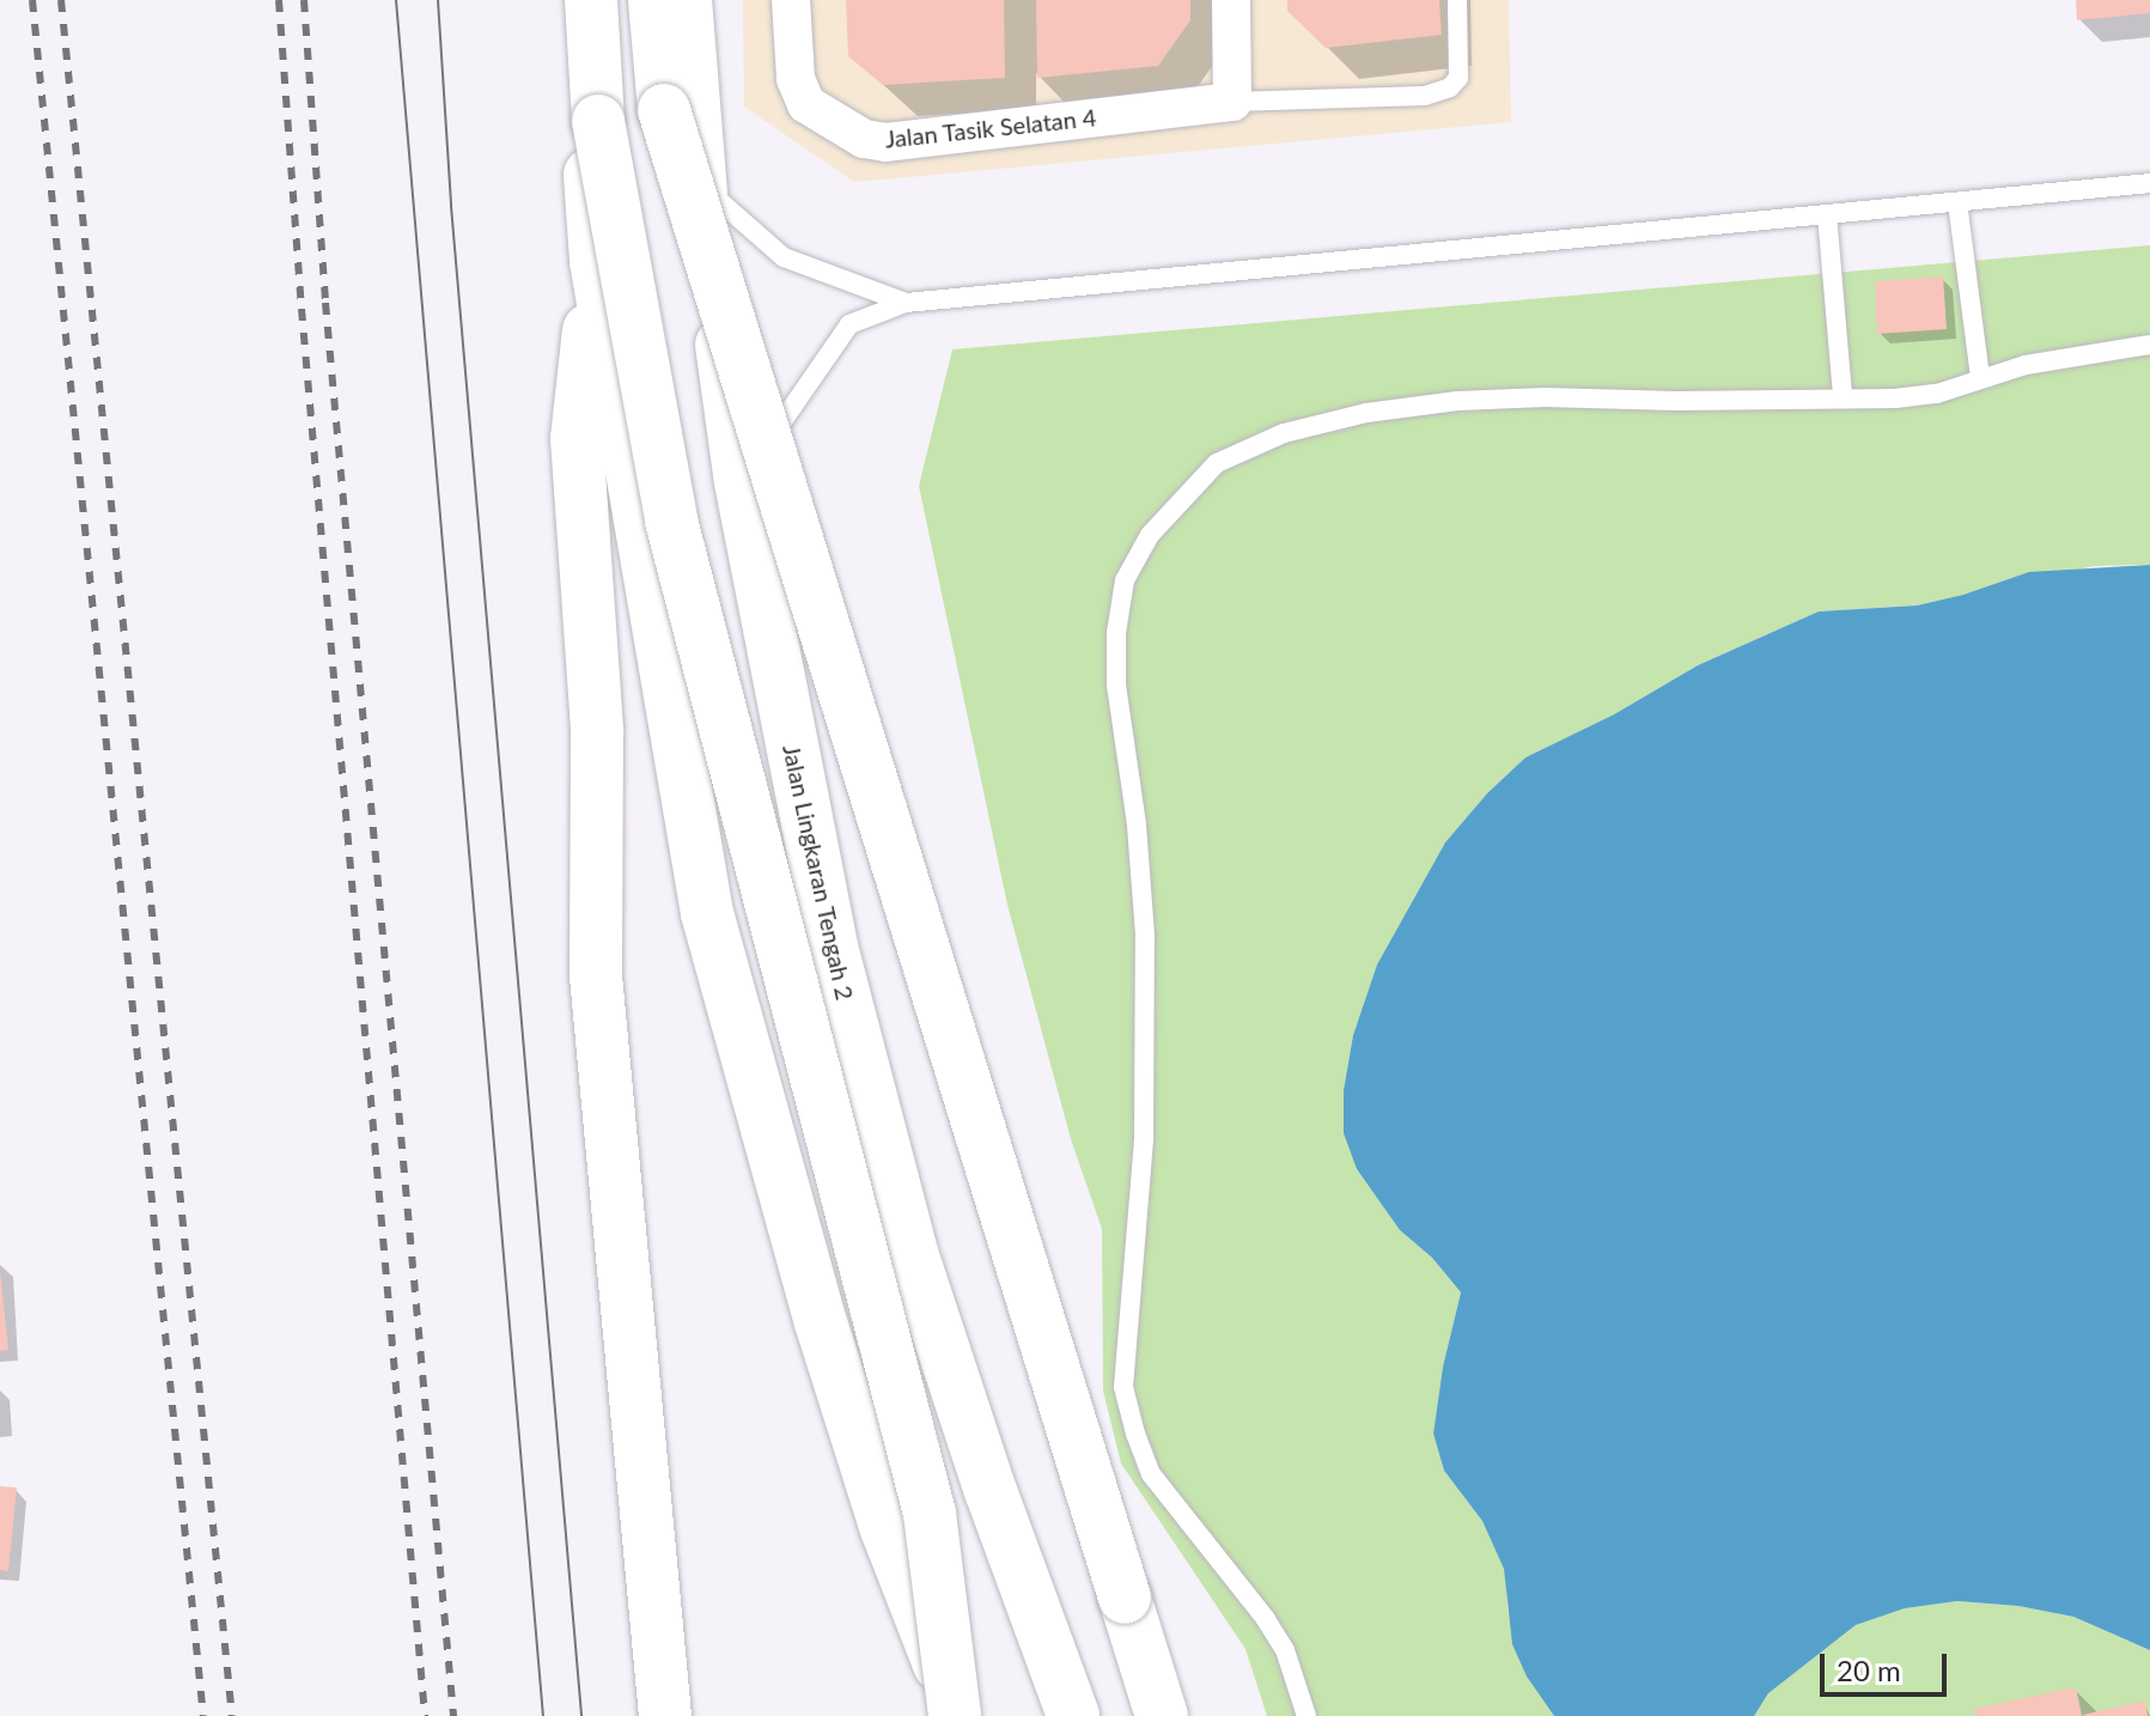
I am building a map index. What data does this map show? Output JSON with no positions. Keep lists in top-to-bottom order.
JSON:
{
  "streets": {
    "highway": ["Jalan Lingkaran Tengah 2"],
    "street": ["Jalan Tasik Selatan 4"]
  },
  "scale_bar": "20 m"
}
